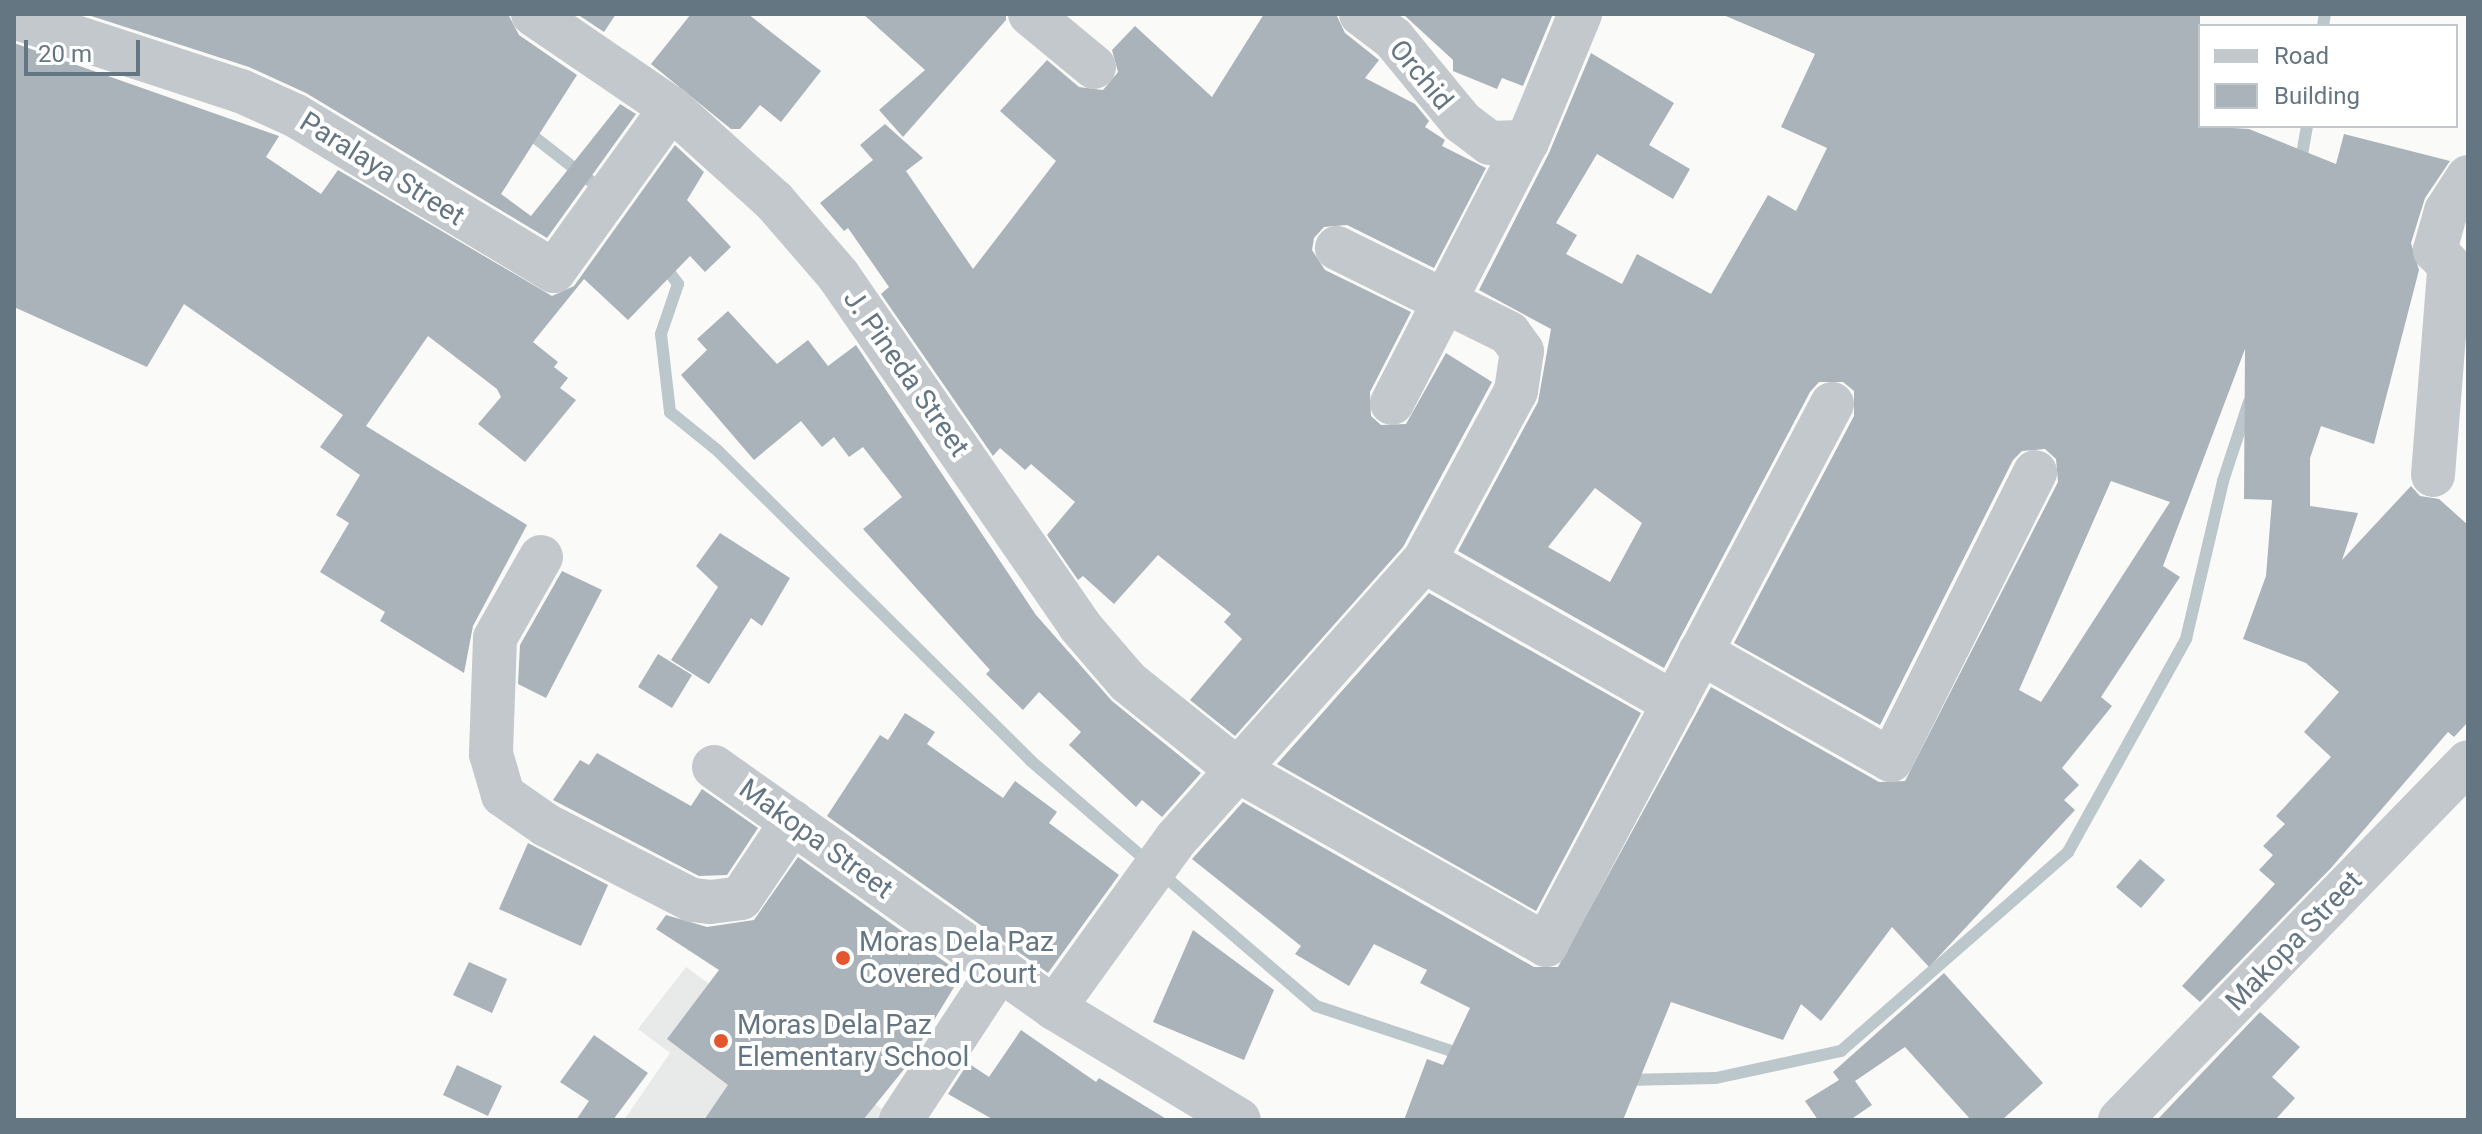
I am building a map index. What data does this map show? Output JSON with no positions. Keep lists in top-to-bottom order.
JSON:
{
  "streets": {
    "street": [
      "Orchid",
      "Paralaya Street",
      "J. Pineda Street",
      "Makopa Street"
    ]
  },
  "crossings": [
    ["Paralaya Street", "J. Pineda Street"]
  ],
  "places": ["Moras Dela Paz Covered Court", "Moras Dela Paz Elementary School"],
  "legend": ["Road", "Building"],
  "scale_bar": "20 m"
}
